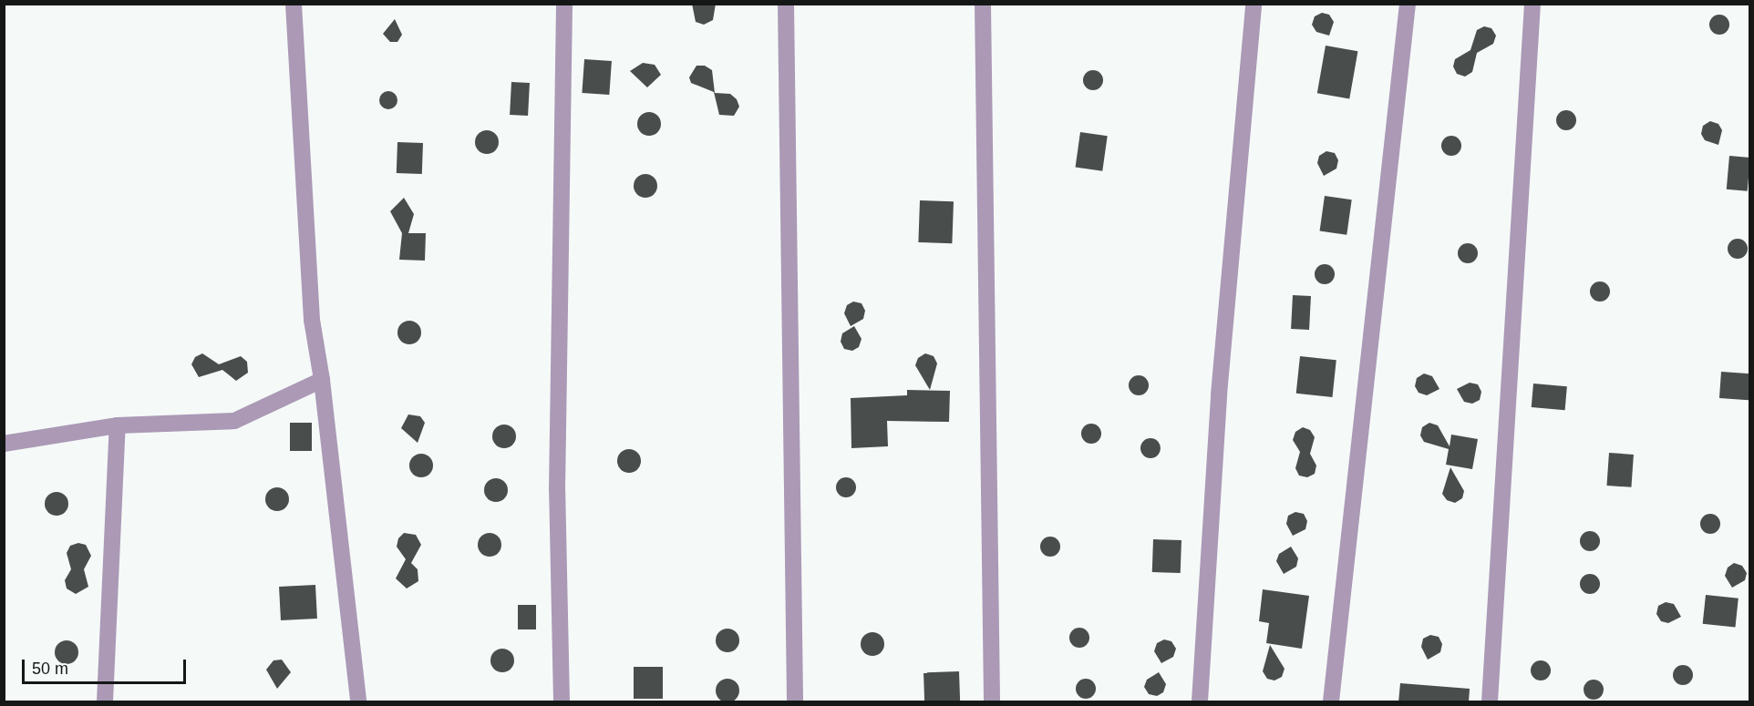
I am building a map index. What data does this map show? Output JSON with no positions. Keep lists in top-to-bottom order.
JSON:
{
  "scale_bar": "50 m"
}
